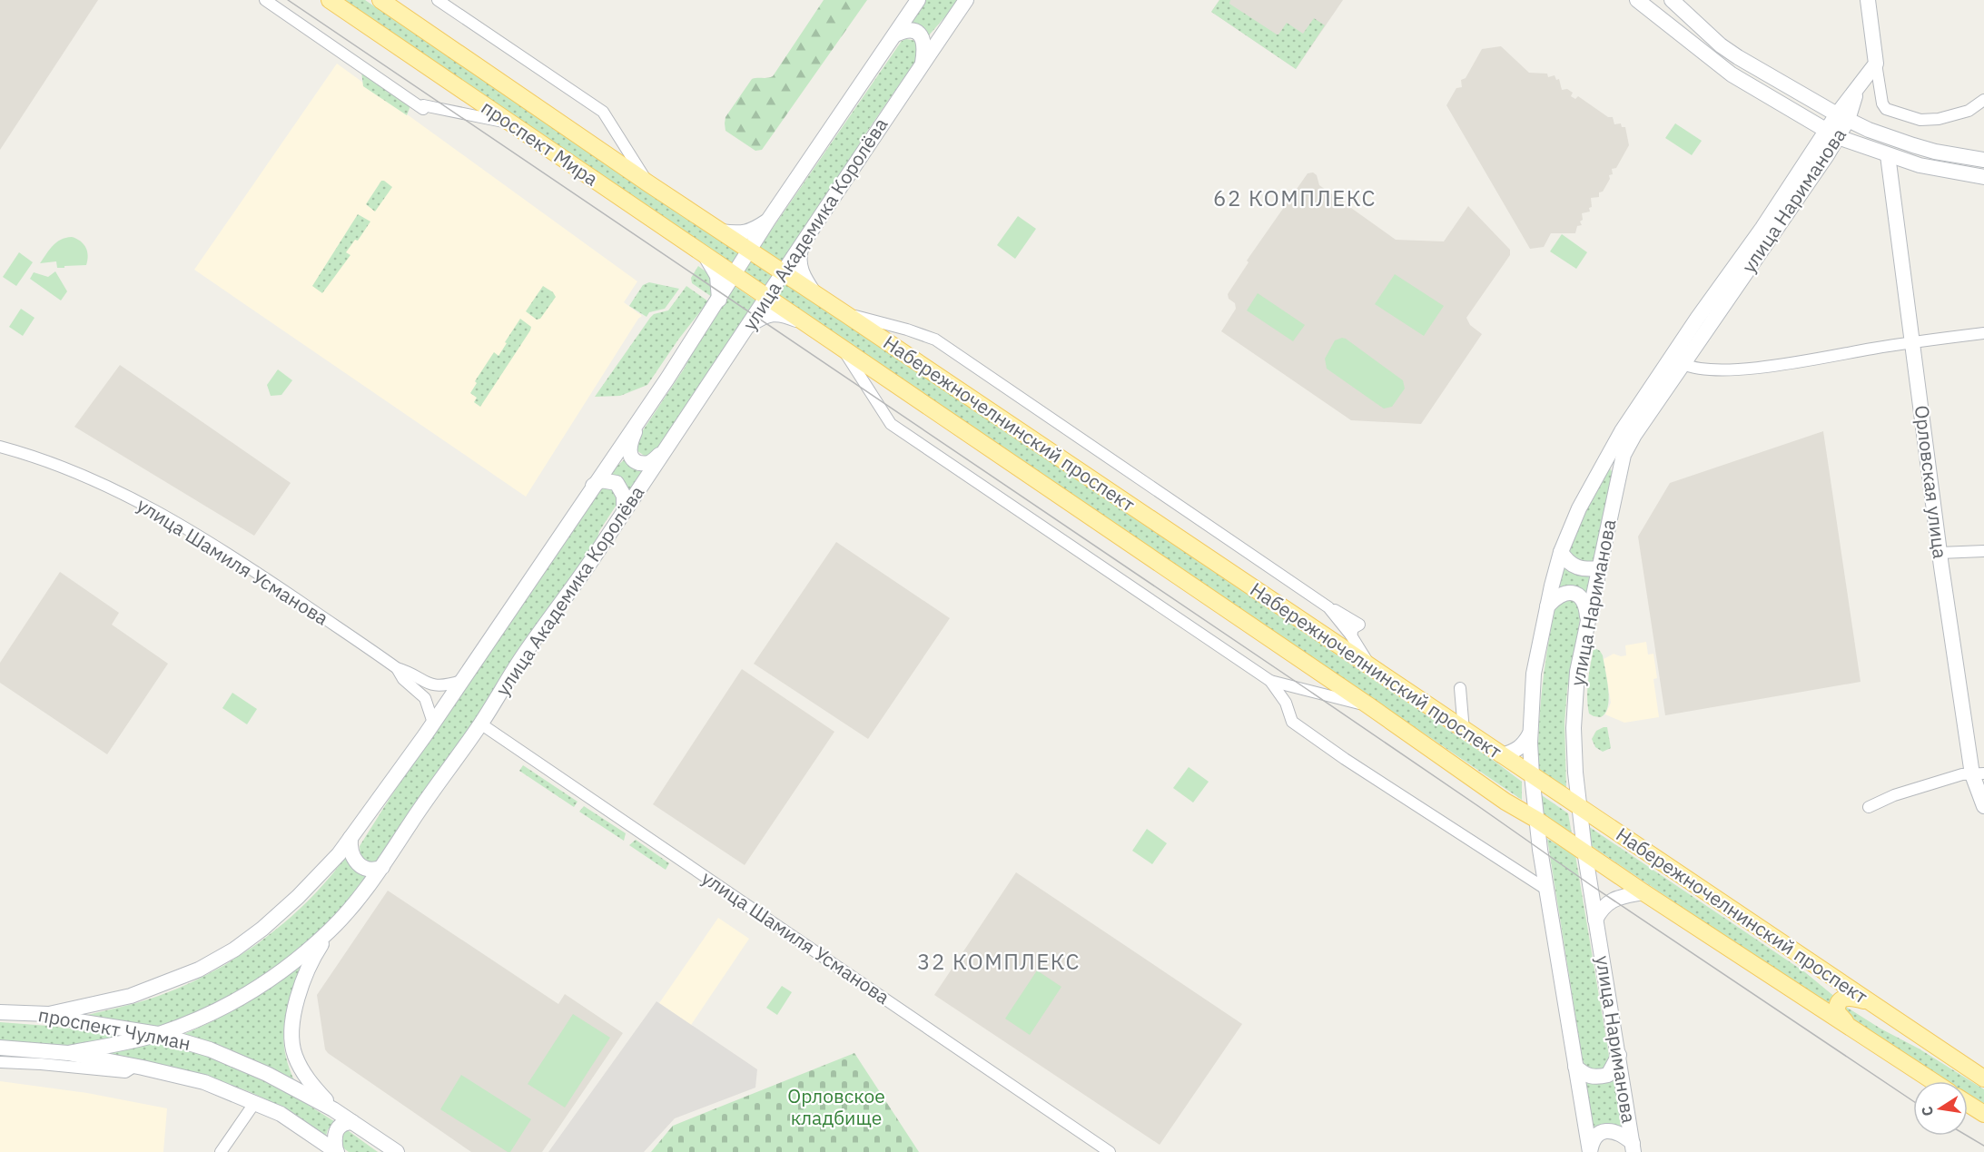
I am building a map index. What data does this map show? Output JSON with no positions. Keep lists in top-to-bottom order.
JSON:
{
  "streets": {
    "main road": [
      "проспект Мира",
      "улица Нариманова",
      "улица Академика Королёва",
      "Набережночелнинский проспект",
      "Орловская улица",
      "проспект Чулман"
    ],
    "street": ["улица Шамиля Усманова"]
  },
  "crossings": [
    ["проспект Мира", "улица Академика Королёва"],
    ["проспект Мира", "Набережночелнинский проспект"],
    ["улица Нариманова", "Набережночелнинский проспект"],
    ["улица Академика Королёва", "Набережночелнинский проспект"],
    ["улица Академика Королёва", "улица Шамиля Усманова"],
    ["улица Академика Королёва", "проспект Чулман"]
  ],
  "districts": ["62 КОМПЛЕКС", "32 КОМПЛЕКС"],
  "parks": ["Орловское кладбище"],
  "north": "left"
}
